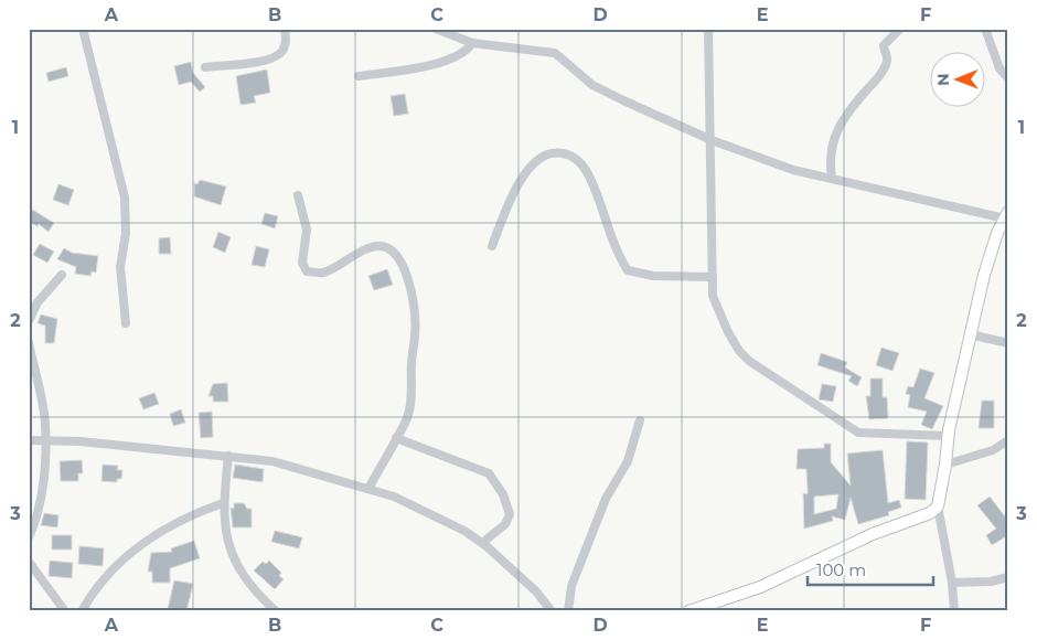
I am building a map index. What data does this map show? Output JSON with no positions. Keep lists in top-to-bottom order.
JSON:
{
  "scale_bar": "100 m",
  "north": "left",
  "grid": {
    "columns": [
      "A",
      "B",
      "C",
      "D",
      "E",
      "F"
    ],
    "rows": ["1", "2", "3"]
  }
}
